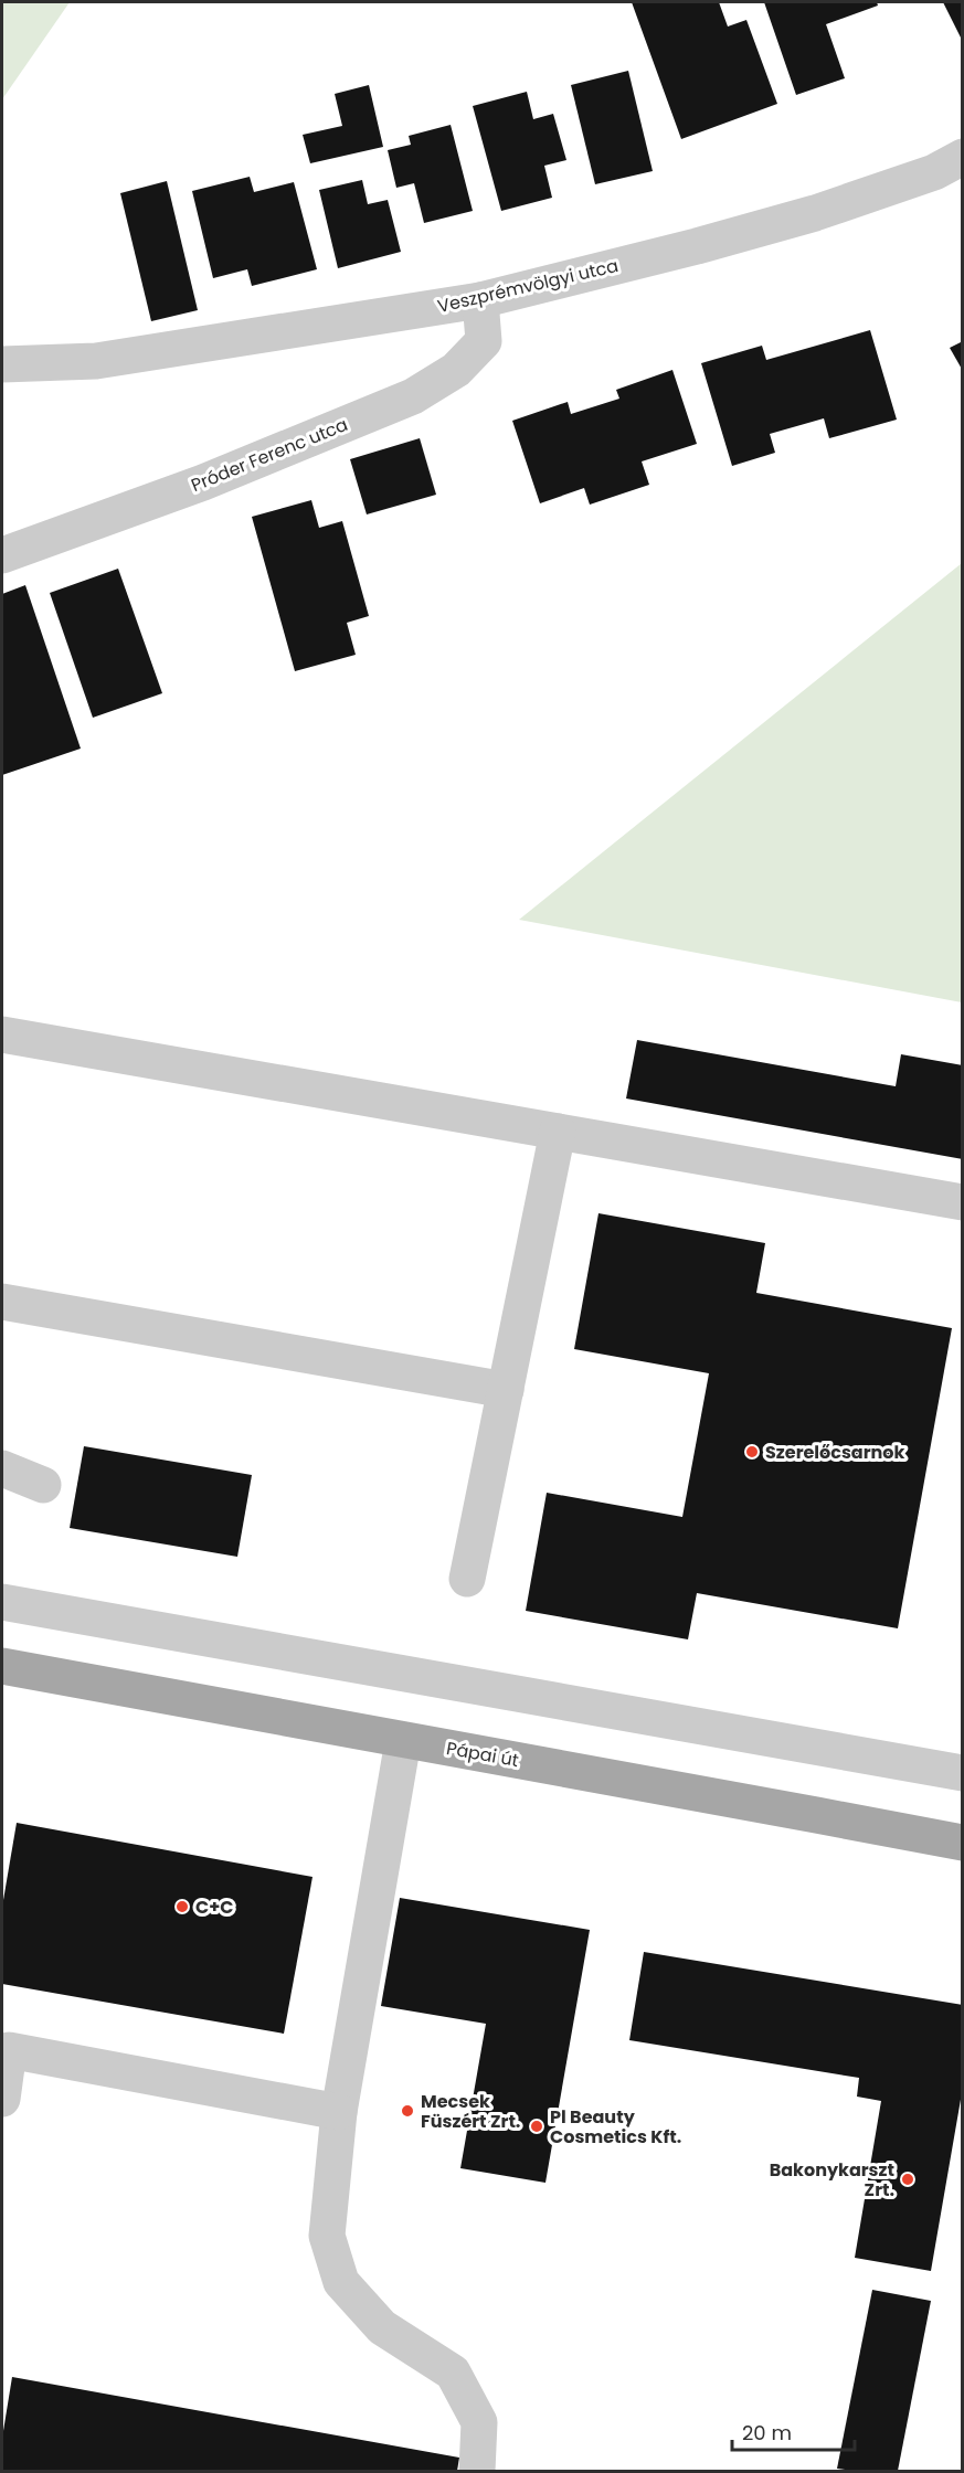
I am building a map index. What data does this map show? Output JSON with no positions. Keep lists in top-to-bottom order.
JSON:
{
  "streets": {
    "main road": ["Pápai út"],
    "street": ["Veszprémvölgyi utca", "Próder Ferenc utca"]
  },
  "crossings": [
    ["Veszprémvölgyi utca", "Próder Ferenc utca"]
  ],
  "places": [
    "Szerelőcsarnok",
    "C+C",
    "Mecsek Füszért Zrt.",
    "Pl Beauty Cosmetics Kft.",
    "Bakonykarszt Zrt."
  ],
  "scale_bar": "20 m"
}
